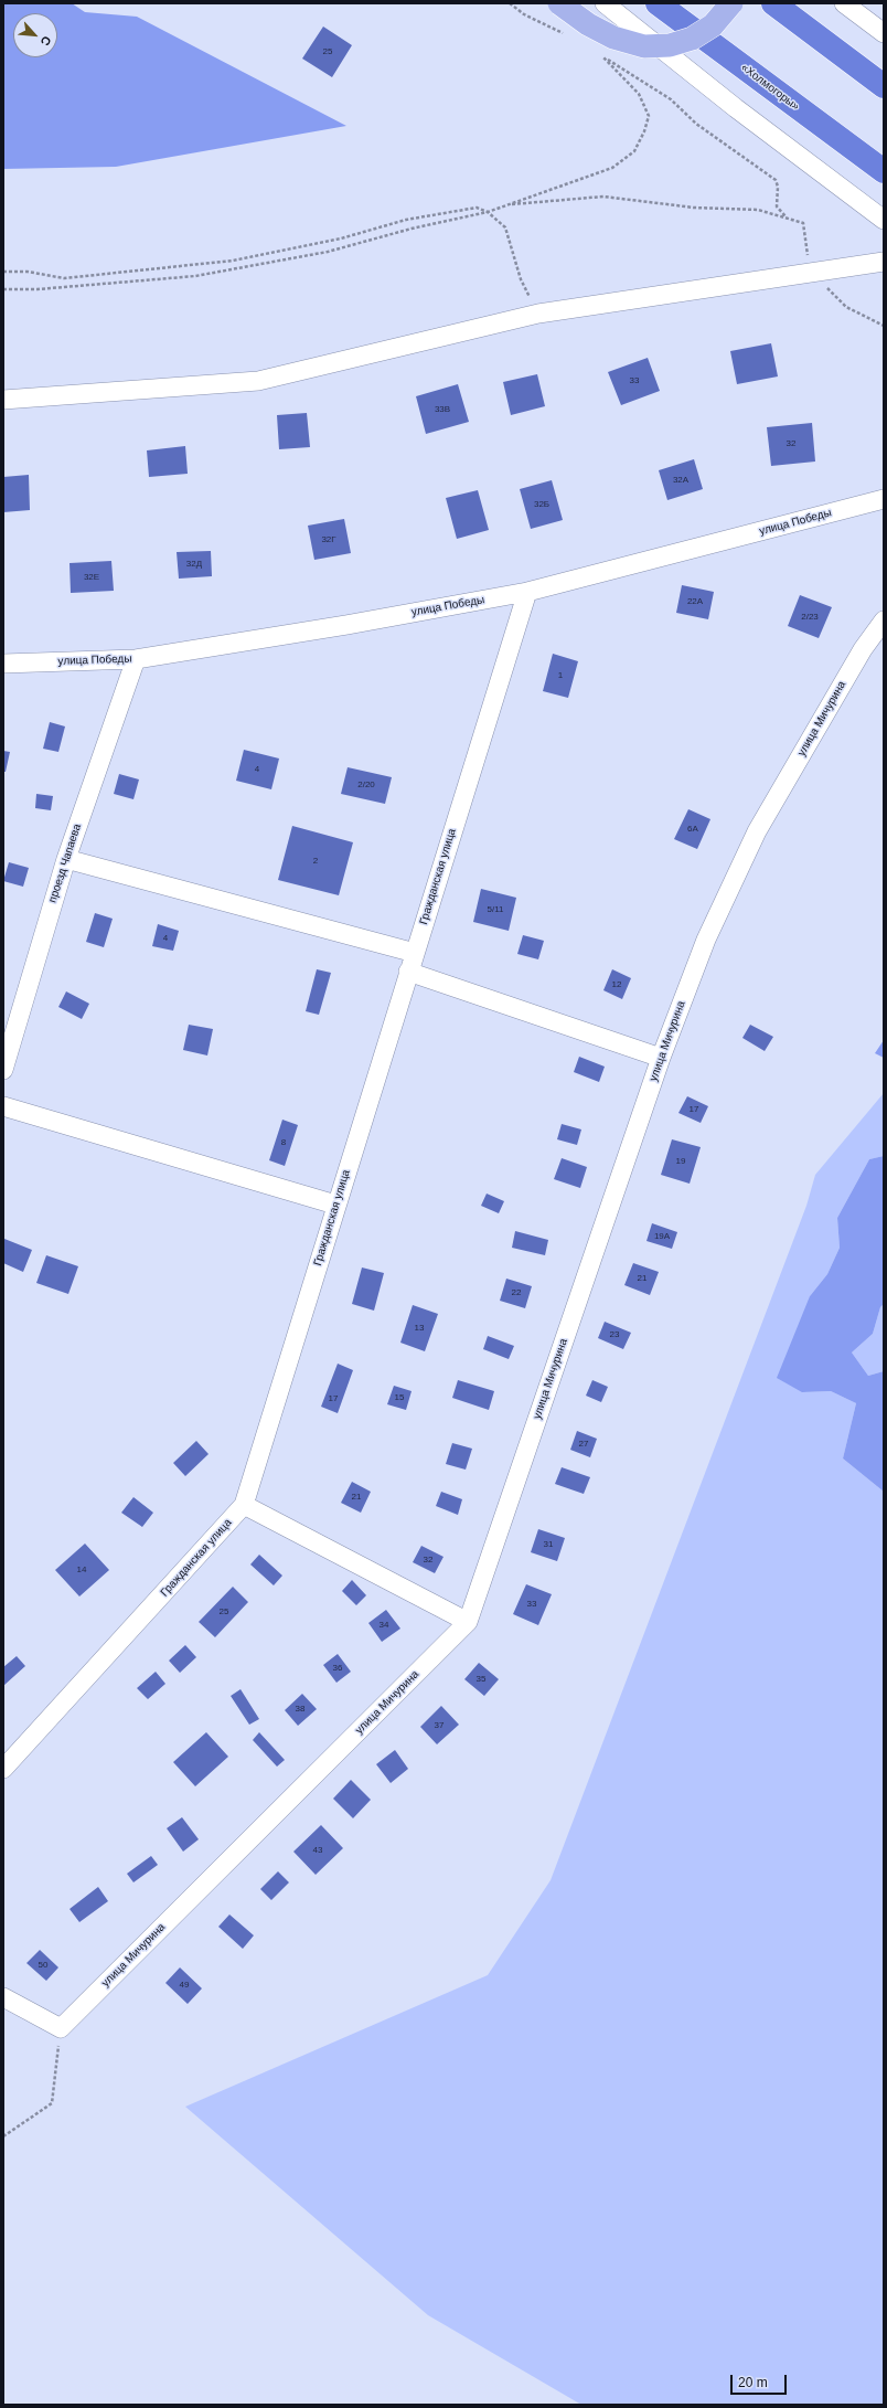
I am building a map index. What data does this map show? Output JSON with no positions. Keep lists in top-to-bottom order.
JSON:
{
  "streets": {
    "highway": ["«Холмогоры»"],
    "street": [
      "улица Победы",
      "улица Мичурина",
      "проезд Чапаева",
      "Гражданская улица"
    ]
  },
  "crossings": [
    ["улица Победы", "проезд Чапаева"],
    ["улица Победы", "Гражданская улица"]
  ],
  "house_numbers": [
    "25",
    "33",
    "33В",
    "32",
    "32А",
    "32Б",
    "32Г",
    "32Д",
    "32Е",
    "22А",
    "2/23",
    "1",
    "4",
    "2/20",
    "6А",
    "2",
    "5/11",
    "4",
    "12",
    "17",
    "8",
    "19",
    "19А",
    "21",
    "22",
    "13",
    "23",
    "15",
    "17",
    "27",
    "21",
    "31",
    "32",
    "14",
    "33",
    "25",
    "34",
    "36",
    "35",
    "38",
    "37",
    "43",
    "50",
    "49"
  ],
  "scale_bar": "20 m",
  "north": "bottom right"
}
